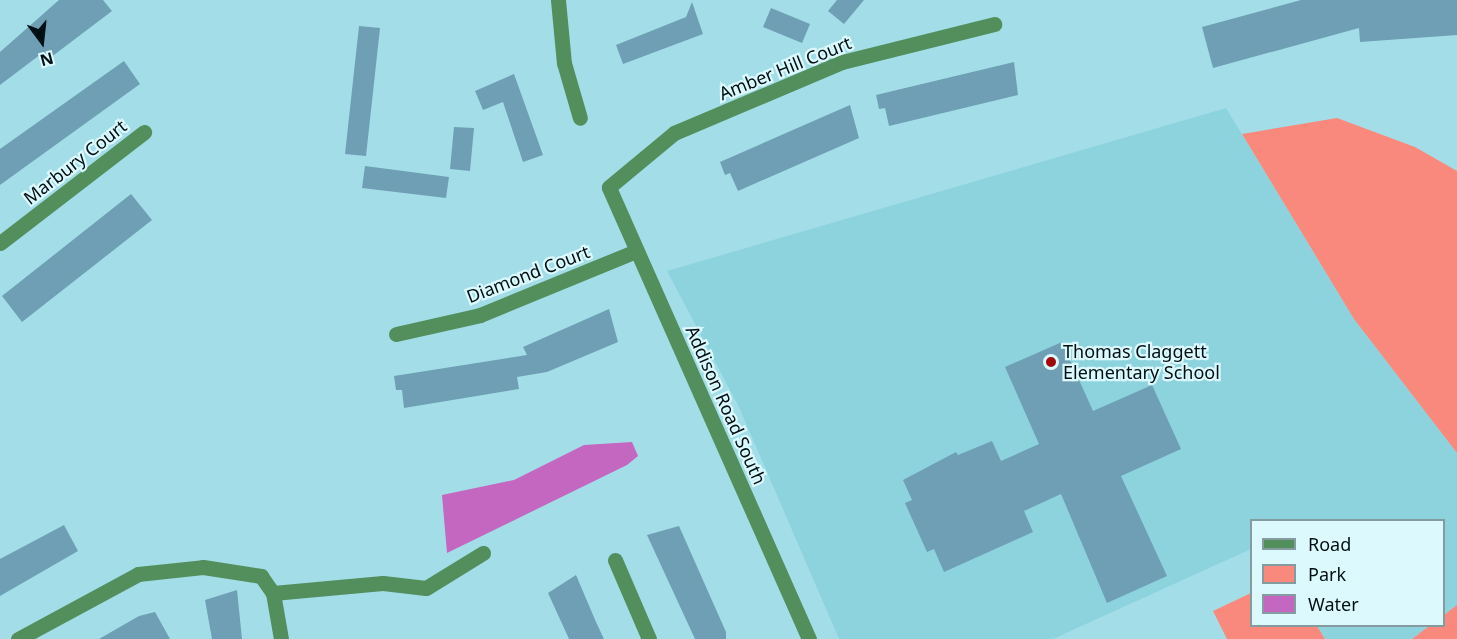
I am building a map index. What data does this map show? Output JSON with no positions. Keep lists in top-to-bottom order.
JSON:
{
  "streets": {
    "street": [
      "Amber Hill Court",
      "Marbury Court",
      "Diamond Court",
      "Addison Road South"
    ]
  },
  "crossings": [
    ["Amber Hill Court", "Addison Road South"],
    ["Diamond Court", "Addison Road South"]
  ],
  "places": ["Thomas Claggett Elementary School"],
  "legend": ["Road", "Park", "Water"],
  "north": "bottom"
}
